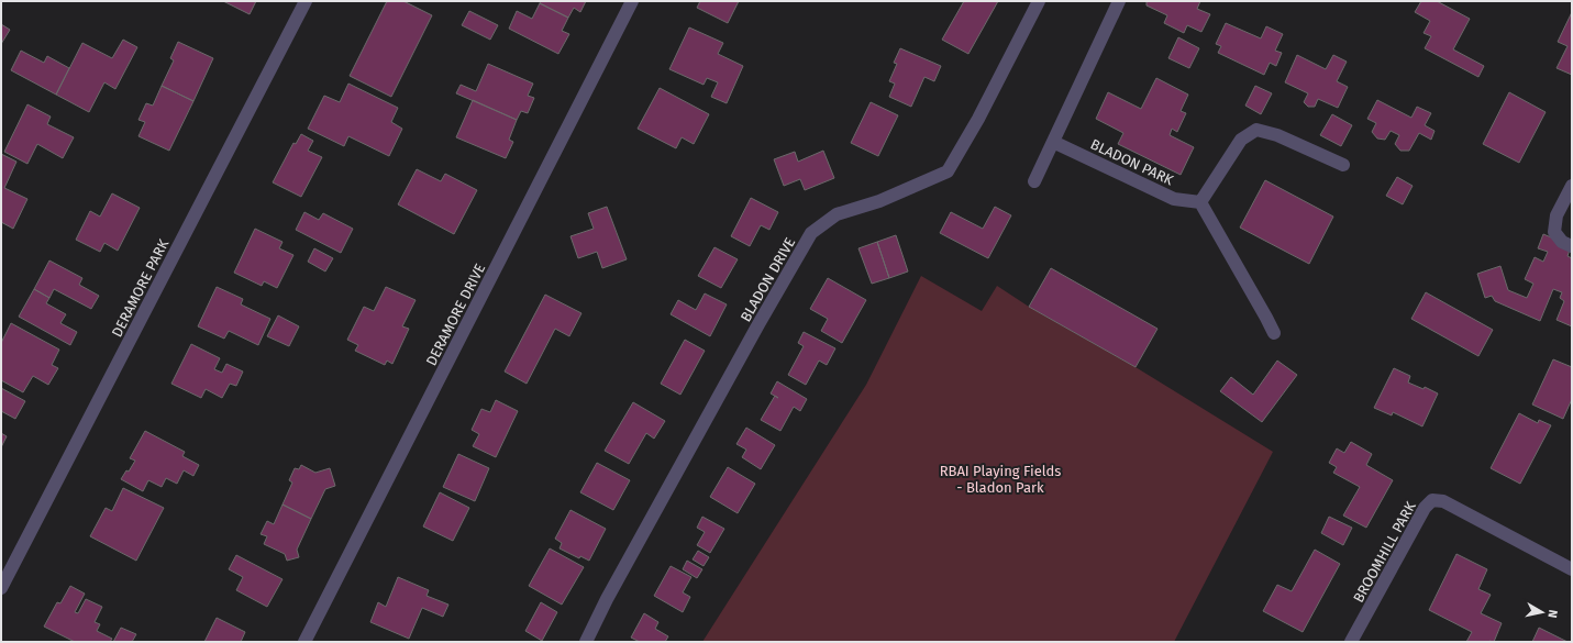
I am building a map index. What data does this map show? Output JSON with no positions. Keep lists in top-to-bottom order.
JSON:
{
  "streets": {
    "street": [
      "BLADON PARK",
      "BLADON DRIVE",
      "DERAMORE PARK",
      "DERAMORE DRIVE",
      "BROOMHILL PARK"
    ]
  },
  "parks": ["RBAI Playing Fields - Bladon Park"],
  "north": "right"
}
